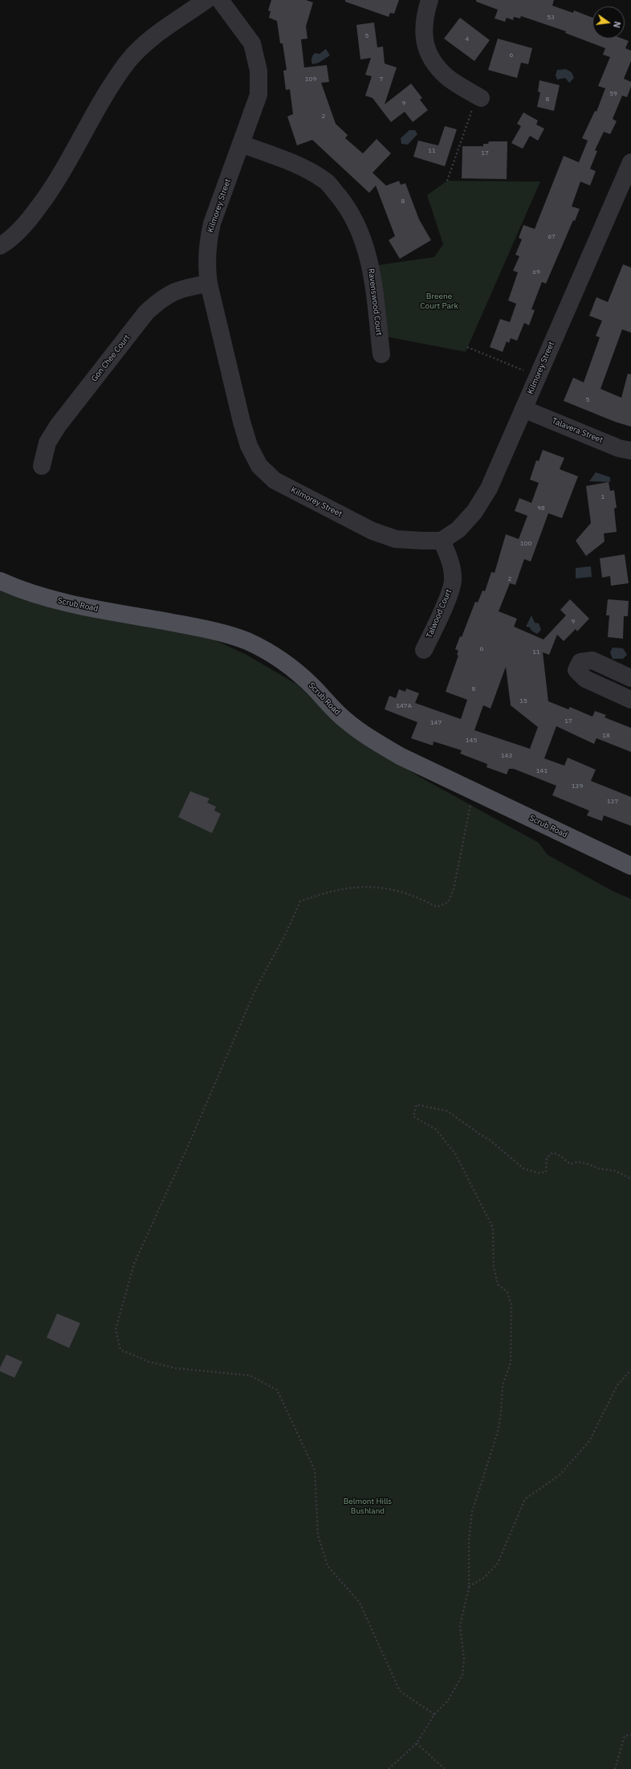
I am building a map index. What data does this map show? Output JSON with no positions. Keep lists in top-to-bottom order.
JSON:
{
  "streets": {
    "main road": ["Scrub Road"],
    "street": [
      "Kilmorey Street",
      "Ravenswood Court",
      "Gon Chee Court",
      "Talavera Street",
      "Talwood Court"
    ]
  },
  "crossings": [
    ["Kilmorey Street", "Ravenswood Court"],
    ["Kilmorey Street", "Gon Chee Court"],
    ["Kilmorey Street", "Talavera Street"],
    ["Kilmorey Street", "Talwood Court"]
  ],
  "parks": ["Breene Court Park", "Belmont Hills Bushland"],
  "house_numbers": [
    "53",
    "5",
    "4",
    "6",
    "109",
    "7",
    "59",
    "8",
    "9",
    "2",
    "11",
    "17",
    "8",
    "67",
    "69",
    "5",
    "1",
    "98",
    "100",
    "2",
    "9",
    "6",
    "11",
    "8",
    "15",
    "147A",
    "17",
    "147",
    "18",
    "145",
    "143",
    "141",
    "139",
    "137"
  ],
  "north": "right"
}
